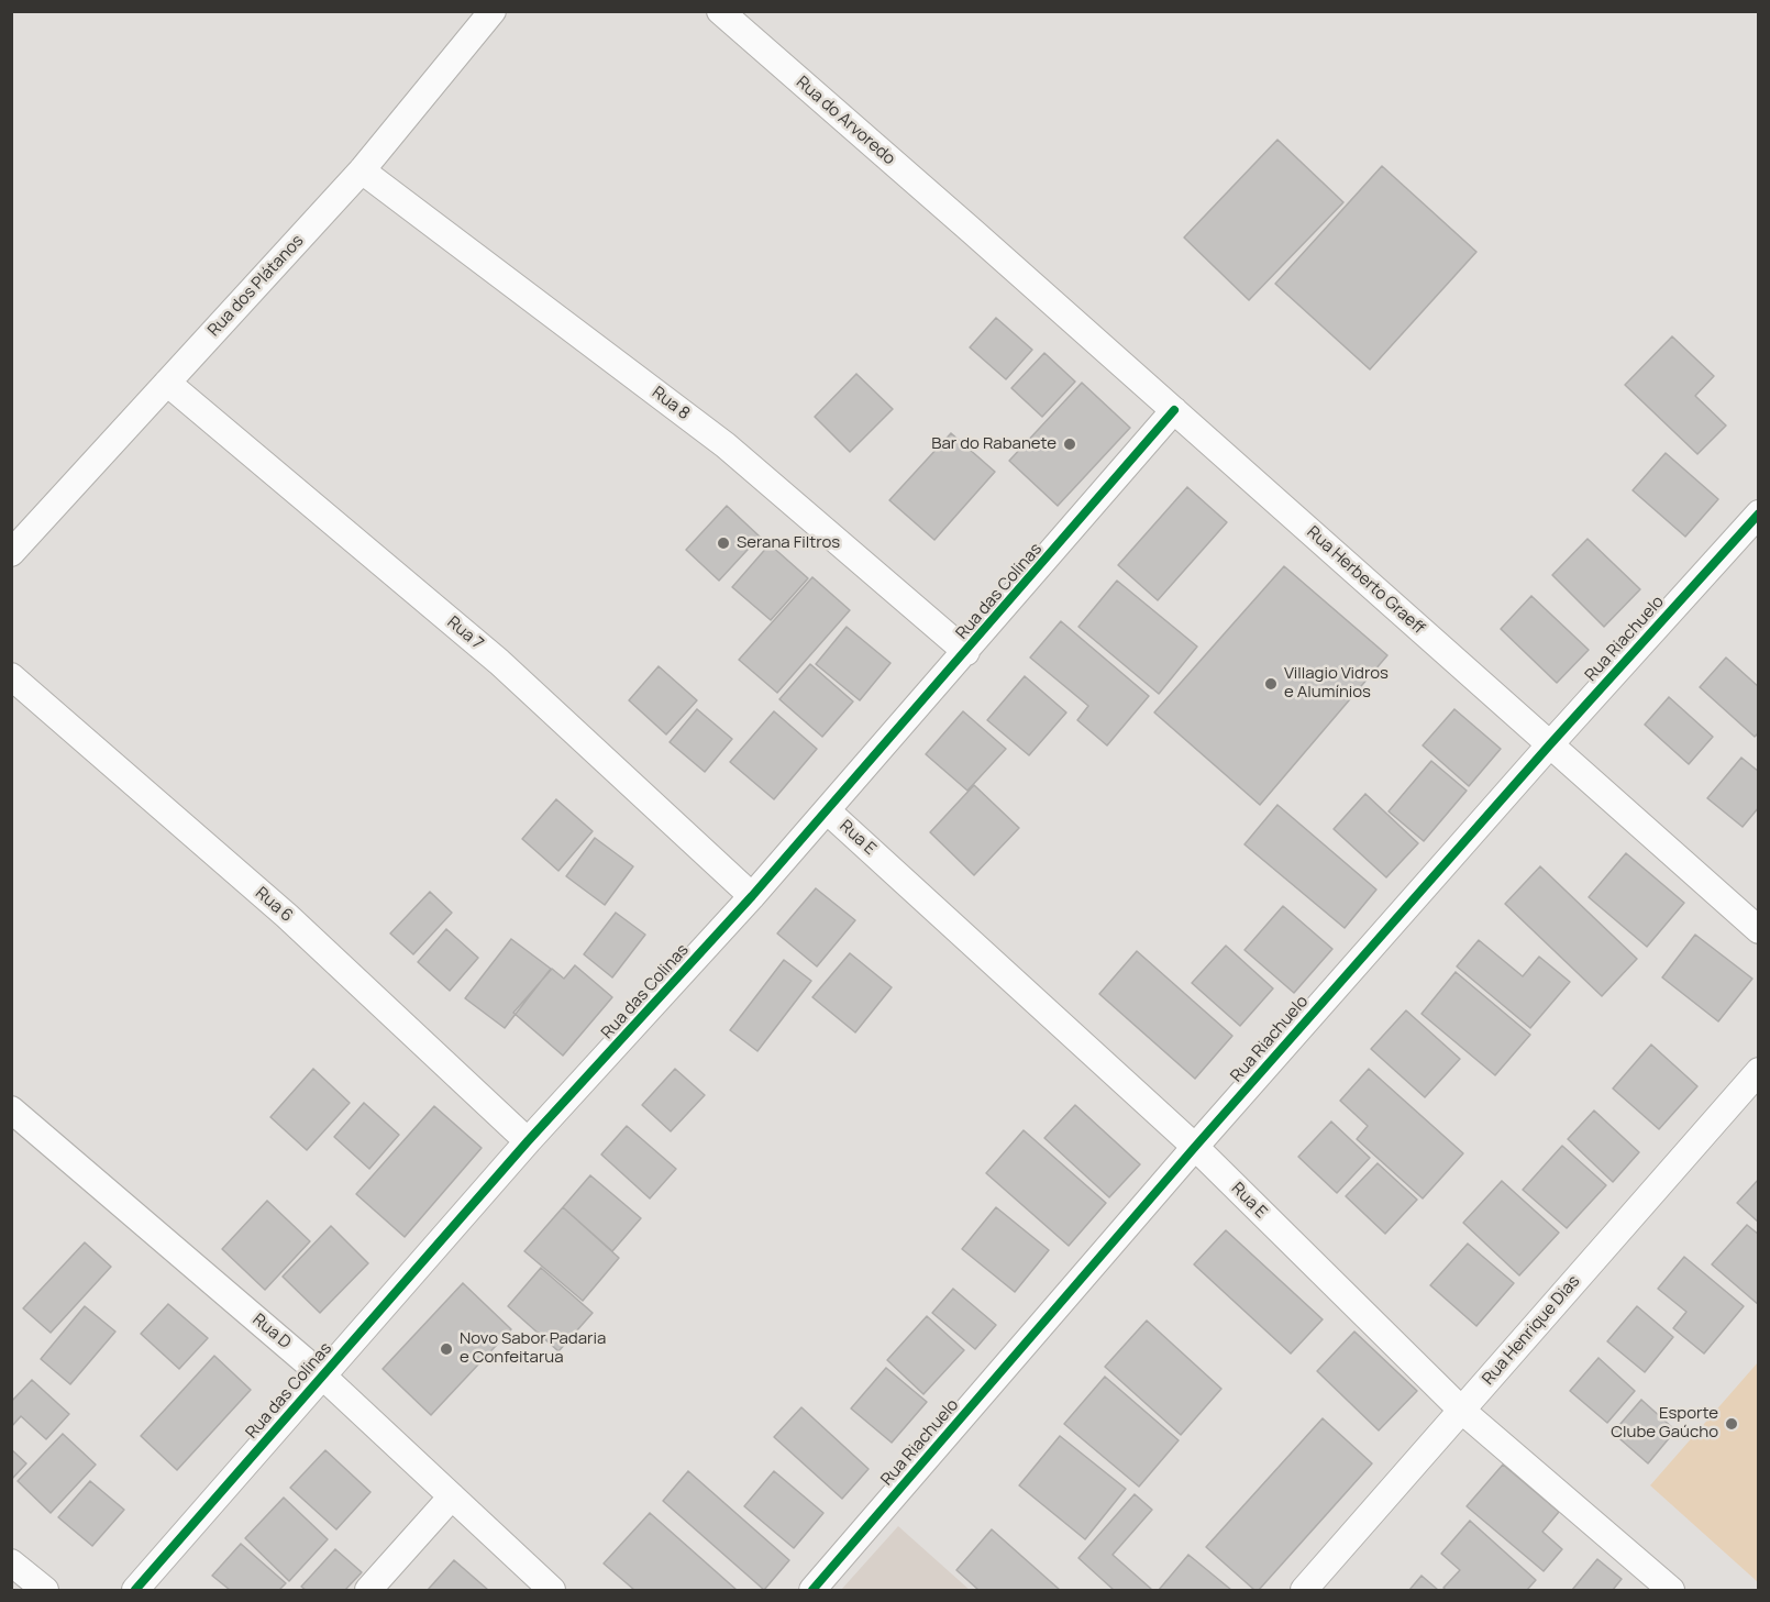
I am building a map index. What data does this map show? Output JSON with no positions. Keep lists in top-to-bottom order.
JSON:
{
  "streets": {
    "street": [
      "Rua do Arvoredo",
      "Rua dos Plátanos",
      "Rua 8",
      "Rua Herberto Graeff",
      "Rua das Colinas",
      "Rua 7",
      "Rua Riachuelo",
      "Rua E",
      "Rua 6",
      "Rua Henrique Dias",
      "Rua D"
    ]
  },
  "crossings": [
    ["Rua do Arvoredo", "Rua Herberto Graeff"],
    ["Rua dos Plátanos", "Rua 8"],
    ["Rua dos Plátanos", "Rua 7"],
    ["Rua 8", "Rua das Colinas"],
    ["Rua Herberto Graeff", "Rua das Colinas"],
    ["Rua Herberto Graeff", "Rua Riachuelo"],
    ["Rua das Colinas", "Rua 7"],
    ["Rua das Colinas", "Rua E"],
    ["Rua das Colinas", "Rua 6"],
    ["Rua das Colinas", "Rua D"],
    ["Rua Riachuelo", "Rua E"],
    ["Rua E", "Rua Henrique Dias"]
  ],
  "places": [
    "Bar do Rabanete",
    "Serana Filtros",
    "Villagio Vidros e Alumínios",
    "Novo Sabor Padaria e Confeitarua",
    "Esporte Clube Gaúcho"
  ]
}
